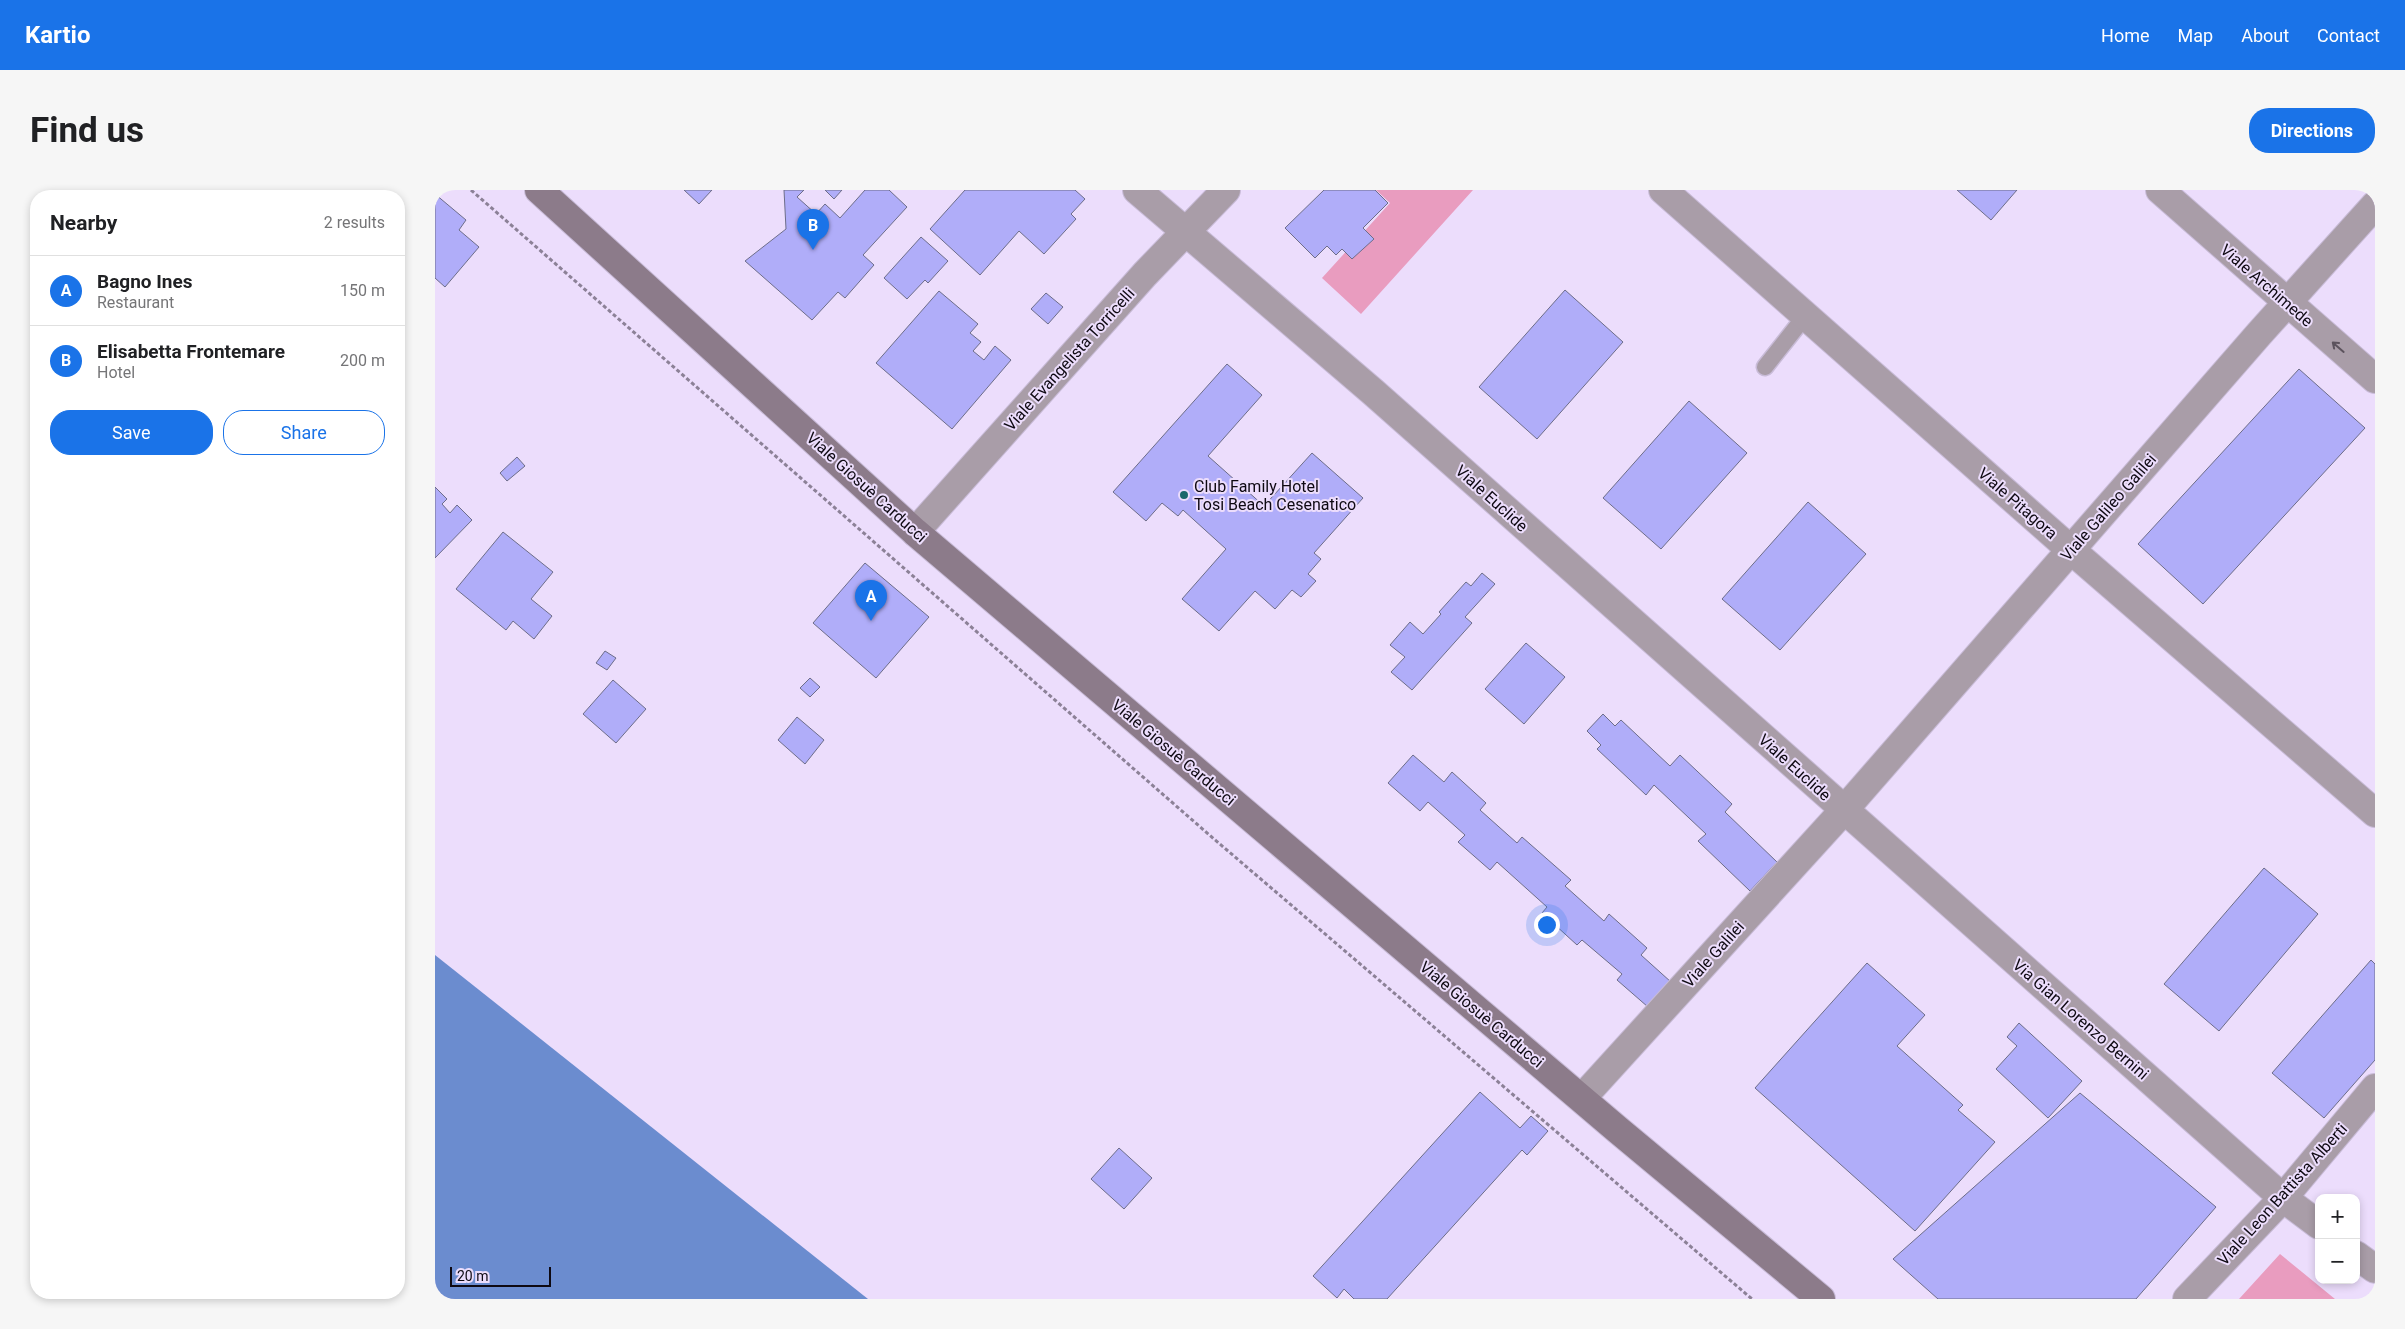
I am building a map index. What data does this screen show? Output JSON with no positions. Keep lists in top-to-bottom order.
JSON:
{
  "streets": {
    "street": [
      "Viale Archimede",
      "Viale Evangelista Torricelli",
      "Viale Giosuè Carducci",
      "Viale Euclide",
      "Viale Pitagora",
      "Viale Galileo Galilei",
      "Viale Galilei",
      "Via Gian Lorenzo Bernini",
      "Viale Leon Battista Alberti"
    ]
  },
  "crossings": [
    ["Viale Archimede", "Viale Galileo Galilei"],
    ["Viale Evangelista Torricelli", "Viale Giosuè Carducci"],
    ["Viale Evangelista Torricelli", "Viale Euclide"],
    ["Viale Giosuè Carducci", "Viale Galilei"],
    ["Viale Euclide", "Viale Galileo Galilei"],
    ["Viale Euclide", "Viale Galilei"],
    ["Viale Euclide", "Via Gian Lorenzo Bernini"],
    ["Viale Pitagora", "Viale Galileo Galilei"],
    ["Viale Galileo Galilei", "Viale Galilei"],
    ["Viale Galileo Galilei", "Via Gian Lorenzo Bernini"],
    ["Viale Galilei", "Via Gian Lorenzo Bernini"],
    ["Via Gian Lorenzo Bernini", "Viale Leon Battista Alberti"]
  ],
  "one_way": ["Viale Archimede"],
  "places": ["Club Family Hotel Tosi Beach Cesenatico"],
  "scale_bar": "20 m",
  "page": {
    "header": "Kartio",
    "nav": [
      "Home",
      "Map",
      "About",
      "Contact"
    ],
    "buttons": [
      "Directions",
      ["Save", "Share"]
    ],
    "title": "Find us",
    "heading": ["Nearby", "2 results"],
    "pins": ["B", "A"],
    "list": [
      {
        "mark": "A",
        "name": "Bagno Ines",
        "note": "Restaurant",
        "value": "150 m"
      },
      {
        "mark": "B",
        "name": "Elisabetta Frontemare",
        "note": "Hotel",
        "value": "200 m"
      }
    ],
    "map_buttons": ["+", "−"],
    "scale": "20 m"
  }
}
